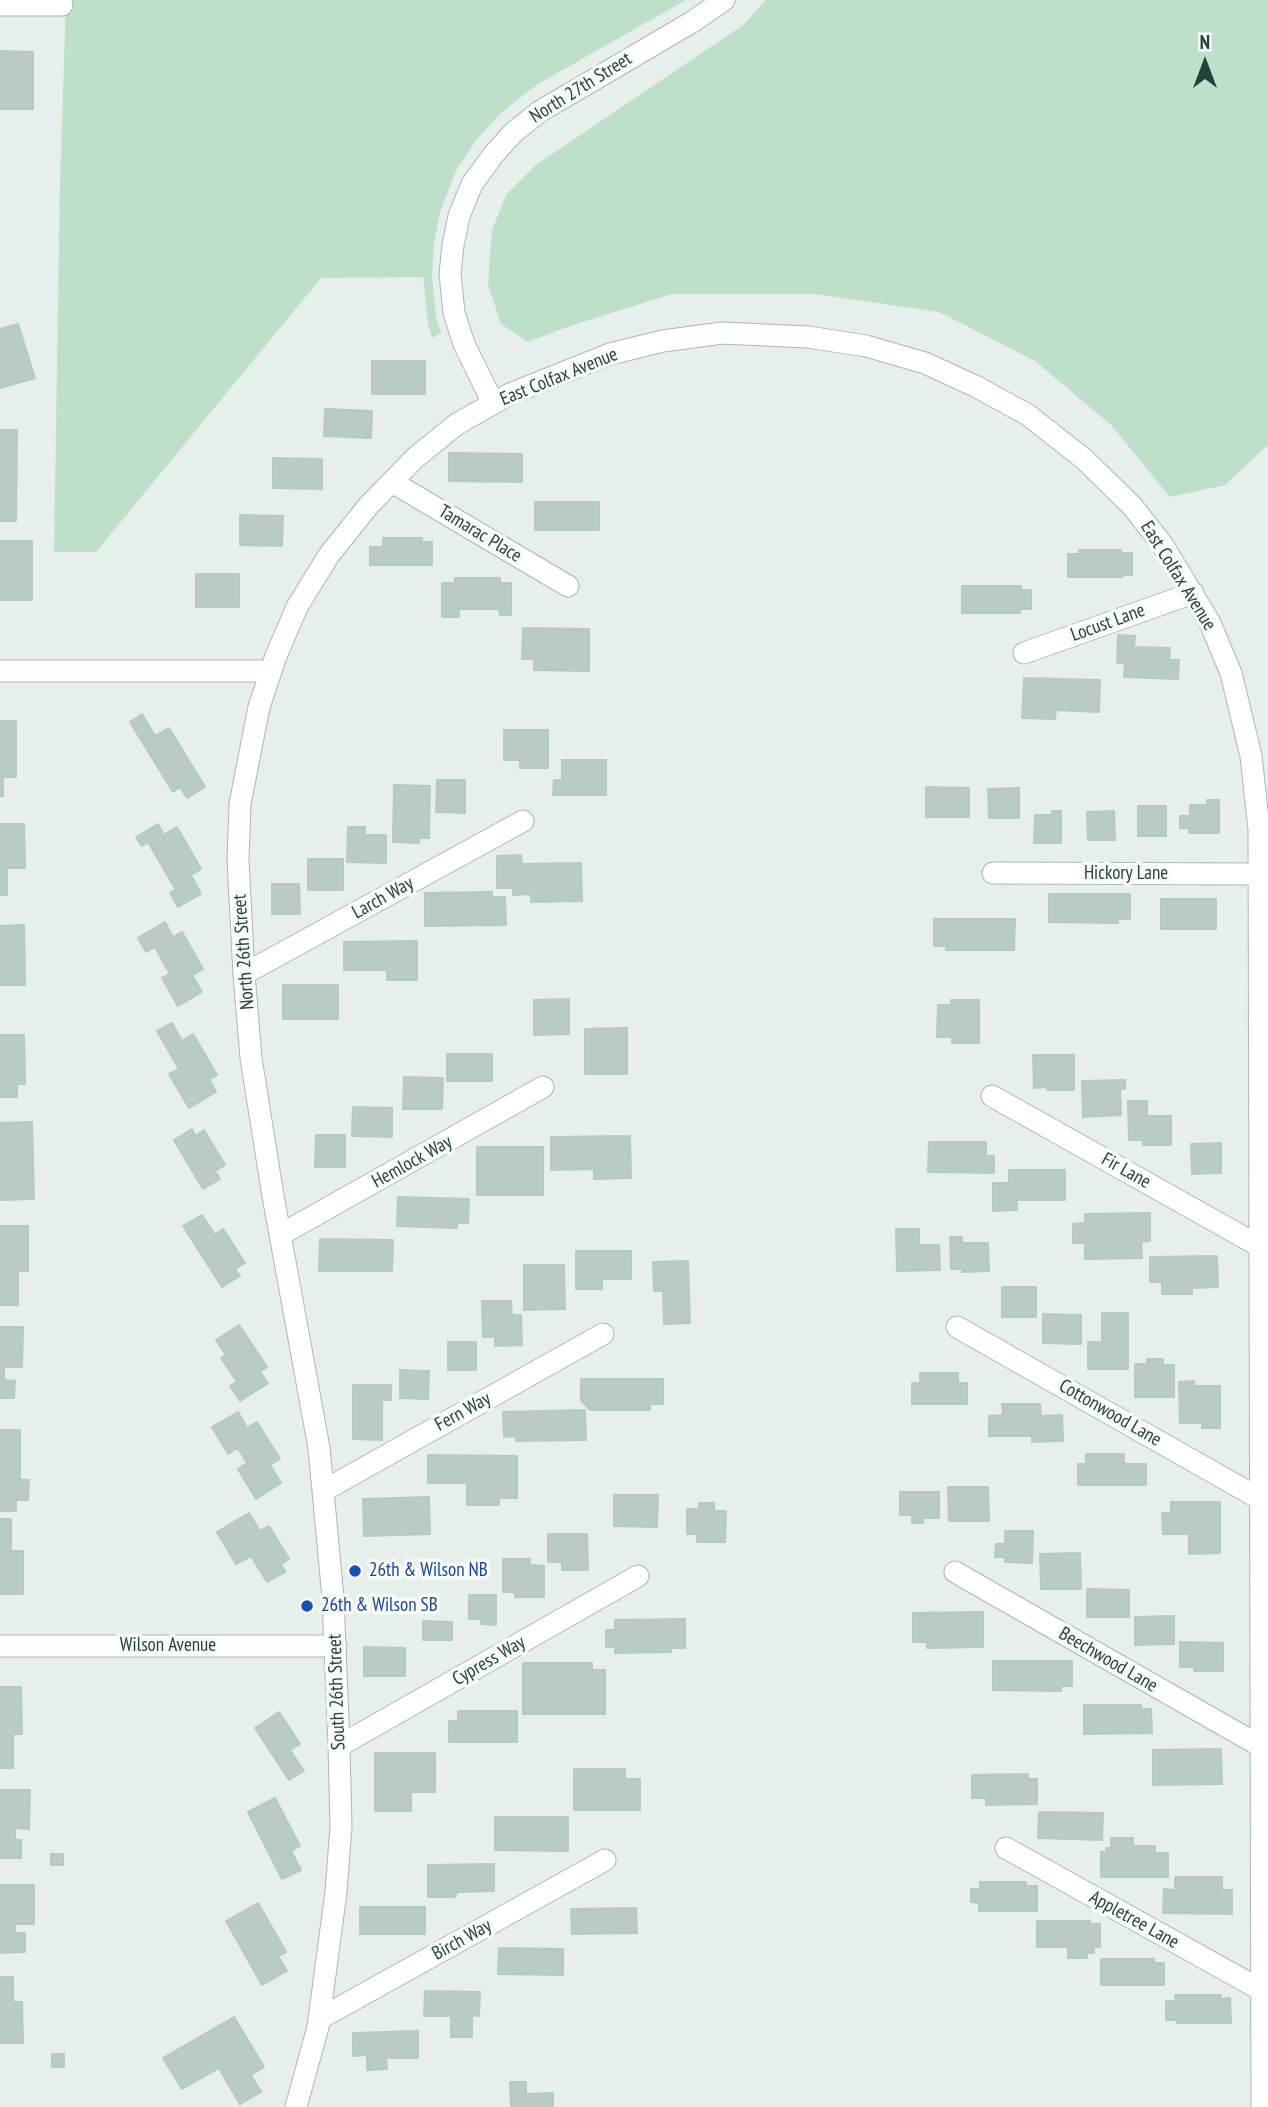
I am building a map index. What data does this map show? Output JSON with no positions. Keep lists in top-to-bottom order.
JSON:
{
  "streets": {
    "street": [
      "North 27th Street",
      "East Colfax Avenue",
      "Tamarac Place",
      "Locust Lane",
      "Hickory Lane",
      "Larch Way",
      "North 26th Street",
      "Hemlock Way",
      "Fir Lane",
      "Fern Way",
      "Cottonwood Lane",
      "Wilson Avenue",
      "Beechwood Lane",
      "Cypress Way",
      "South 26th Street",
      "Appletree Lane",
      "Birch Way"
    ]
  },
  "crossings": [
    ["North 27th Street", "East Colfax Avenue"],
    ["East Colfax Avenue", "Tamarac Place"],
    ["East Colfax Avenue", "Locust Lane"],
    ["East Colfax Avenue", "Hickory Lane"],
    ["East Colfax Avenue", "North 26th Street"],
    ["East Colfax Avenue", "Fir Lane"],
    ["East Colfax Avenue", "Cottonwood Lane"],
    ["East Colfax Avenue", "Beechwood Lane"],
    ["East Colfax Avenue", "Appletree Lane"],
    ["Larch Way", "North 26th Street"],
    ["North 26th Street", "Hemlock Way"],
    ["North 26th Street", "South 26th Street"],
    ["Hemlock Way", "South 26th Street"],
    ["Fern Way", "South 26th Street"],
    ["Wilson Avenue", "South 26th Street"],
    ["Cypress Way", "South 26th Street"],
    ["South 26th Street", "Birch Way"]
  ],
  "places": ["26th & Wilson NB", "26th & Wilson SB"],
  "north": "top"
}
